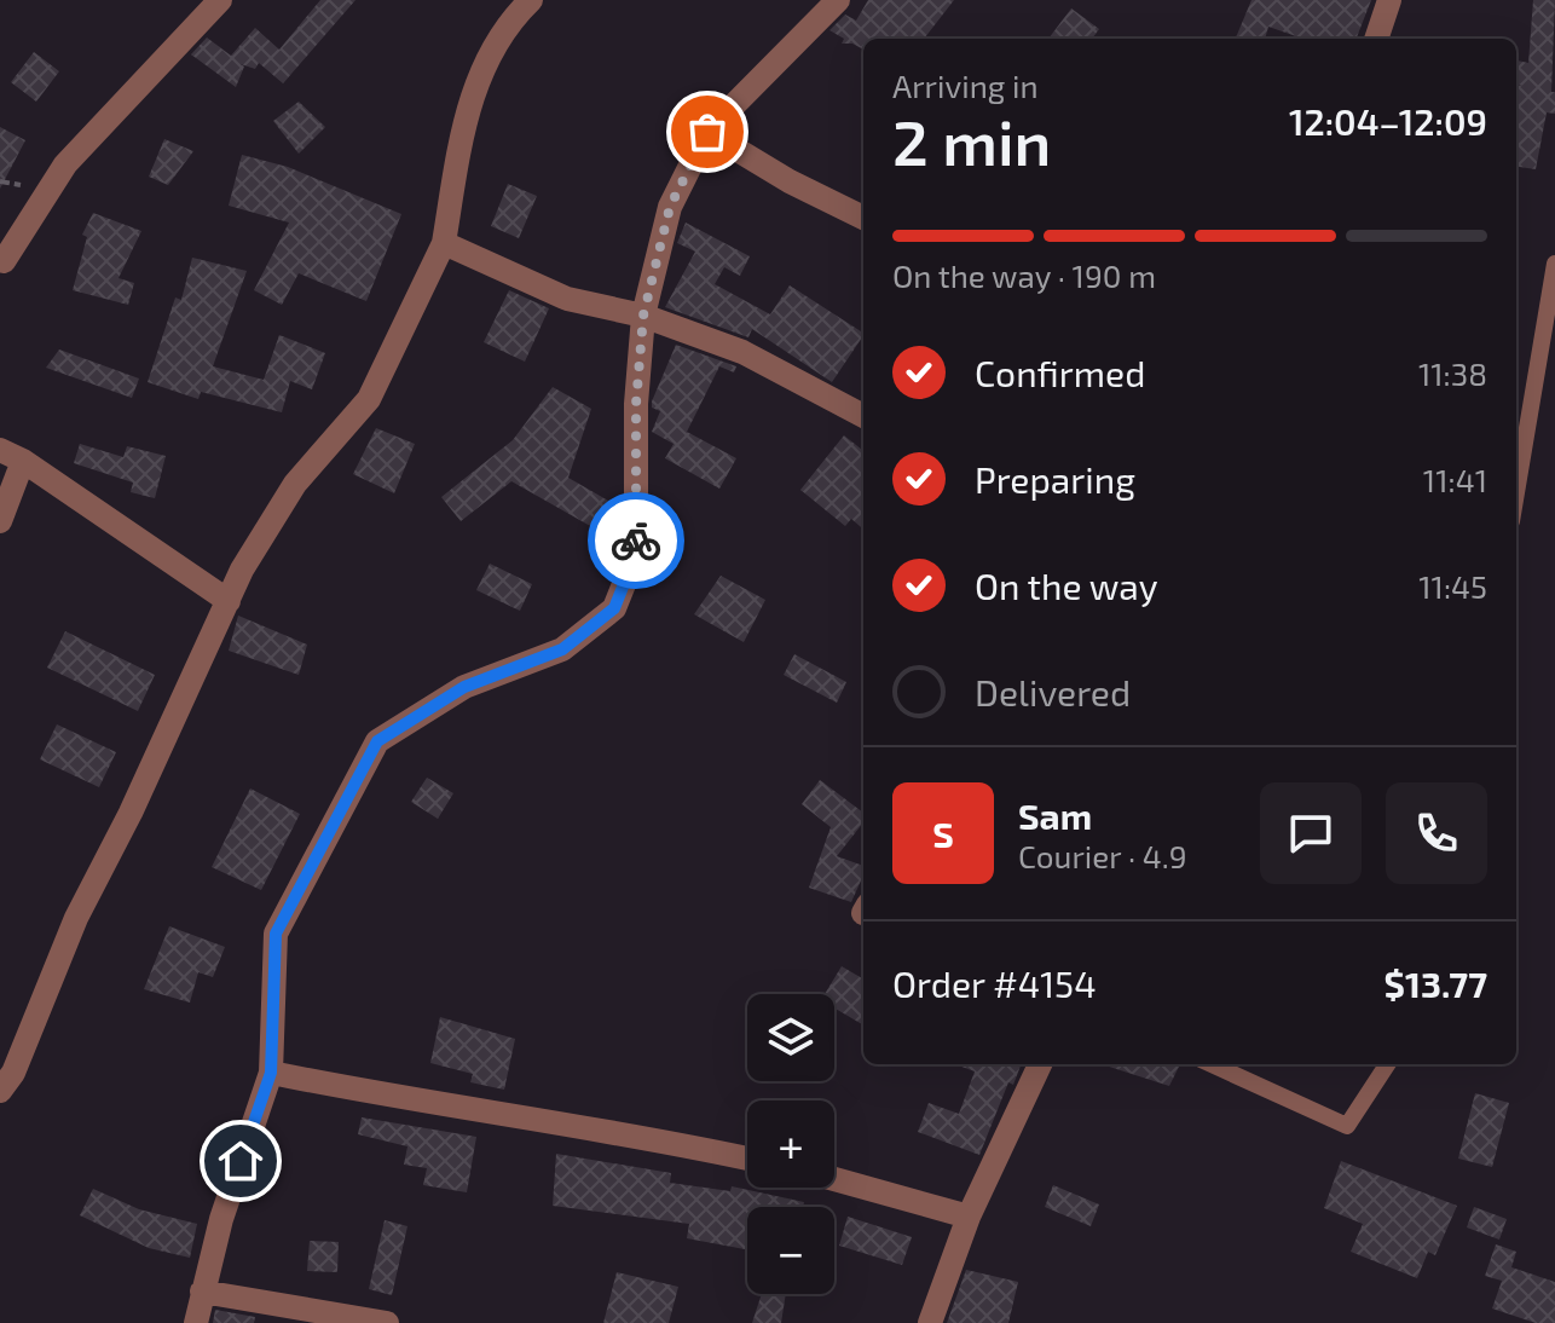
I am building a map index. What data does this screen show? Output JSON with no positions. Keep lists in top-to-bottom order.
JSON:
{
  "page": {
    "heading": ["2 min", "Arriving in", "12:04–12:09"],
    "panel": [
      "Sam",
      "Courier · 4.9",
      "Order #4154",
      "$13.77"
    ],
    "bar": "On the way · 190 m",
    "list": [
      ["Confirmed", "11:38"],
      ["Preparing", "11:41"],
      ["On the way", "11:45"],
      "Delivered"
    ],
    "round": "S",
    "map_buttons": ["+", "−"]
  }
}
